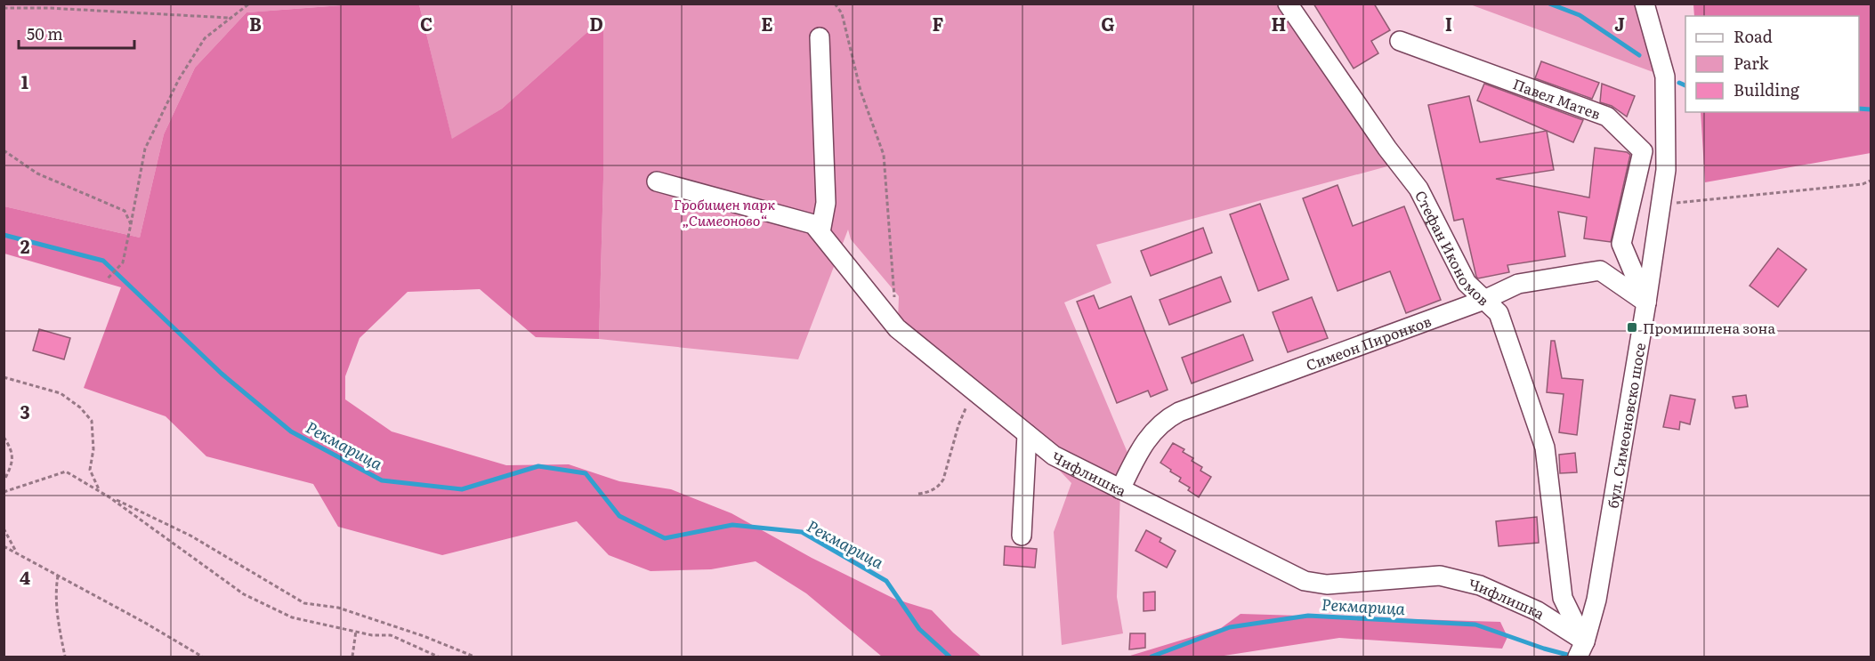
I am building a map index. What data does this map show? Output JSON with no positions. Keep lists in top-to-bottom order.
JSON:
{
  "streets": {
    "street": [
      "Павел Матев",
      "Стефан Икономов",
      "Симеон Пиронков",
      "бул. Симеоновско шосе",
      "Чифлишка"
    ]
  },
  "crossings": [
    ["Павел Матев", "Симеон Пиронков"],
    ["Павел Матев", "бул. Симеоновско шосе"],
    ["Стефан Икономов", "Симеон Пиронков"],
    ["Стефан Икономов", "бул. Симеоновско шосе"],
    ["Стефан Икономов", "Чифлишка"],
    ["Симеон Пиронков", "бул. Симеоновско шосе"],
    ["Симеон Пиронков", "Чифлишка"],
    ["бул. Симеоновско шосе", "Чифлишка"]
  ],
  "water": ["Рекмарица"],
  "parks": ["Гробищен парк „Симеоново“"],
  "places": {
    "transit": ["Промишлена зона"]
  },
  "legend": ["Road", "Park", "Building"],
  "scale_bar": "50 m",
  "grid": {
    "columns": [
      "B",
      "C",
      "D",
      "E",
      "F",
      "G",
      "H",
      "I",
      "J"
    ],
    "rows": [
      "1",
      "2",
      "3",
      "4"
    ]
  }
}
